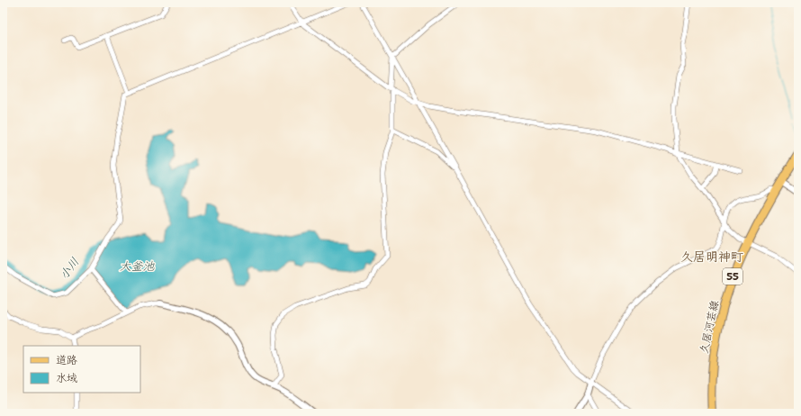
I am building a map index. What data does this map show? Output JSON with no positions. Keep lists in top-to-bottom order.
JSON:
{
  "streets": {
    "main road": ["55", "久居河芸線"]
  },
  "districts": ["久居明神町"],
  "water": ["大釜池", "小川"],
  "legend": ["道路", "水域"]
}
